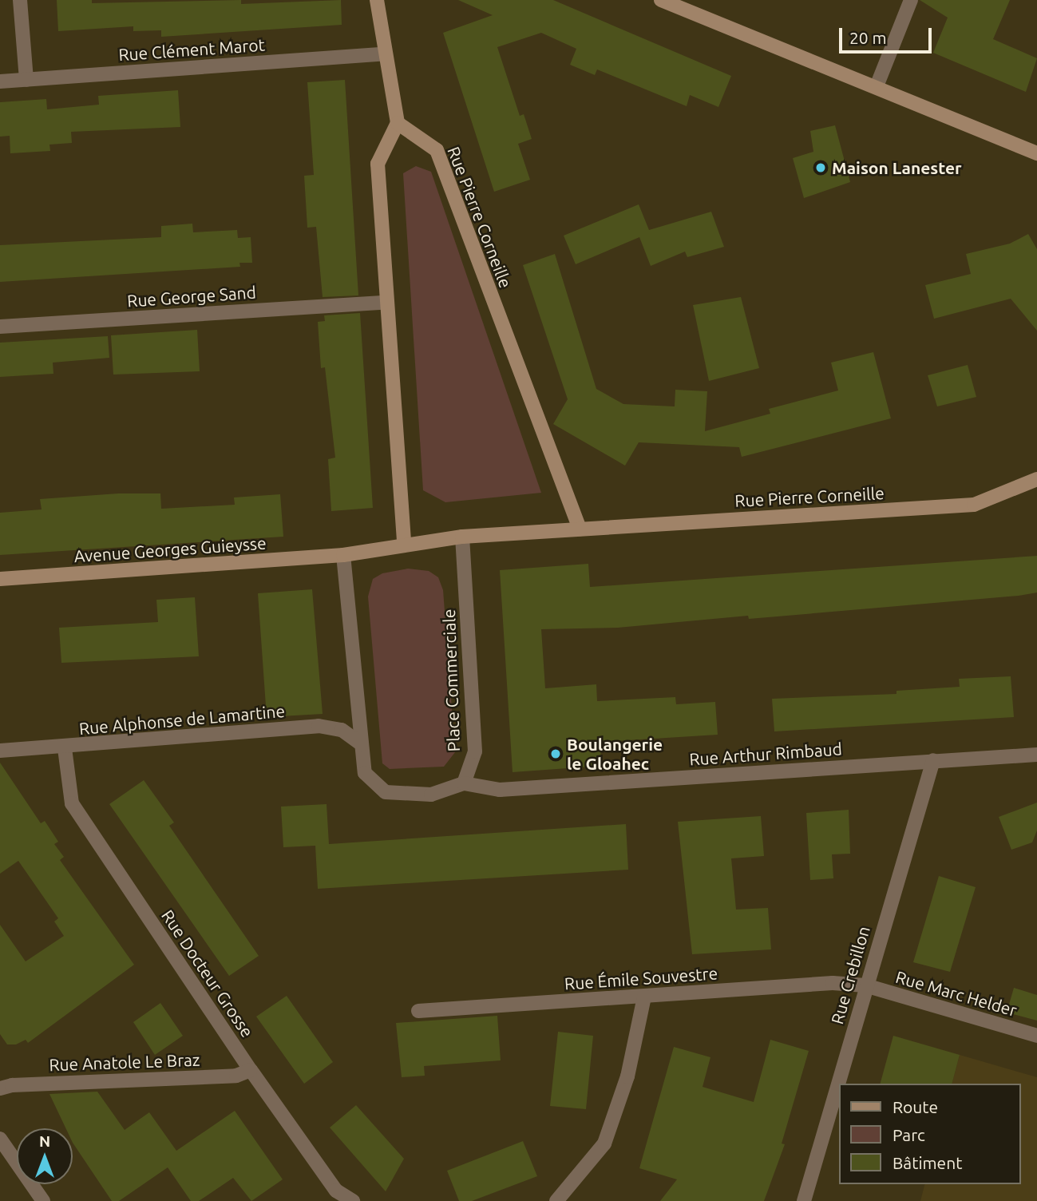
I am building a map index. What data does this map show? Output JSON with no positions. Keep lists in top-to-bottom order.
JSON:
{
  "streets": {
    "street": [
      "Rue Clément Marot",
      "Rue Pierre Corneille",
      "Rue George Sand",
      "Avenue Georges Guieysse",
      "Place Commerciale",
      "Rue Alphonse de Lamartine",
      "Rue Arthur Rimbaud",
      "Rue Docteur Grosse",
      "Rue Crebillon",
      "Rue Émile Souvestre",
      "Rue Marc Helder",
      "Rue Anatole Le Braz"
    ]
  },
  "crossings": [
    ["Rue Pierre Corneille", "Place Commerciale"],
    ["Place Commerciale", "Rue Arthur Rimbaud"],
    ["Rue Alphonse de Lamartine", "Rue Docteur Grosse"],
    ["Rue Arthur Rimbaud", "Rue Crebillon"],
    ["Rue Docteur Grosse", "Rue Anatole Le Braz"],
    ["Rue Crebillon", "Rue Émile Souvestre"],
    ["Rue Crebillon", "Rue Marc Helder"],
    ["Rue Émile Souvestre", "Rue Marc Helder"]
  ],
  "places": ["Maison Lanester", "Boulangerie le Gloahec"],
  "legend": ["Route", "Parc", "Bâtiment"],
  "scale_bar": "20 m",
  "north": "top"
}
